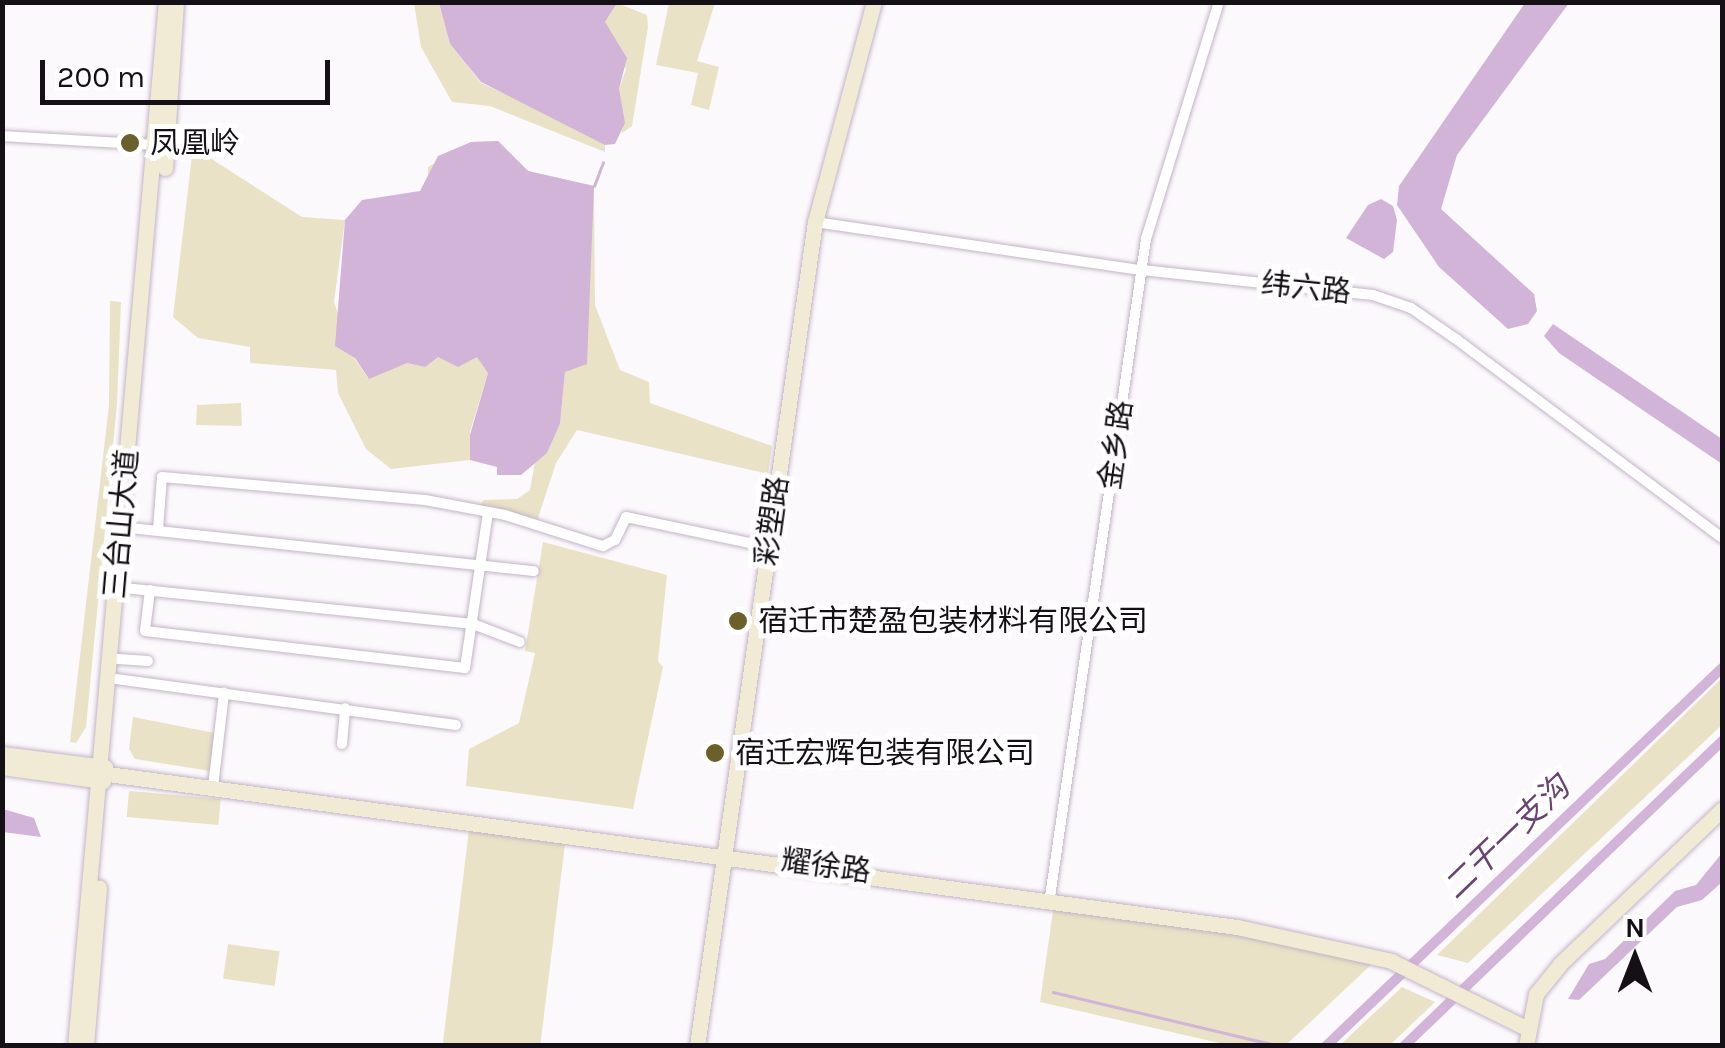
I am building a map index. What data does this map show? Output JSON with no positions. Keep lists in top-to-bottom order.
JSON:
{
  "streets": {
    "street": [
      "纬六路",
      "金乡路",
      "彩塑路",
      "三台山大道",
      "耀徐路"
    ]
  },
  "crossings": [
    ["纬六路", "金乡路"],
    ["纬六路", "彩塑路"],
    ["金乡路", "耀徐路"],
    ["彩塑路", "耀徐路"],
    ["三台山大道", "耀徐路"]
  ],
  "water": ["二干一支沟"],
  "places": ["凤凰岭", "宿迁市楚盈包装材料有限公司", "宿迁宏辉包装有限公司"],
  "scale_bar": "200 m",
  "north": "top"
}
